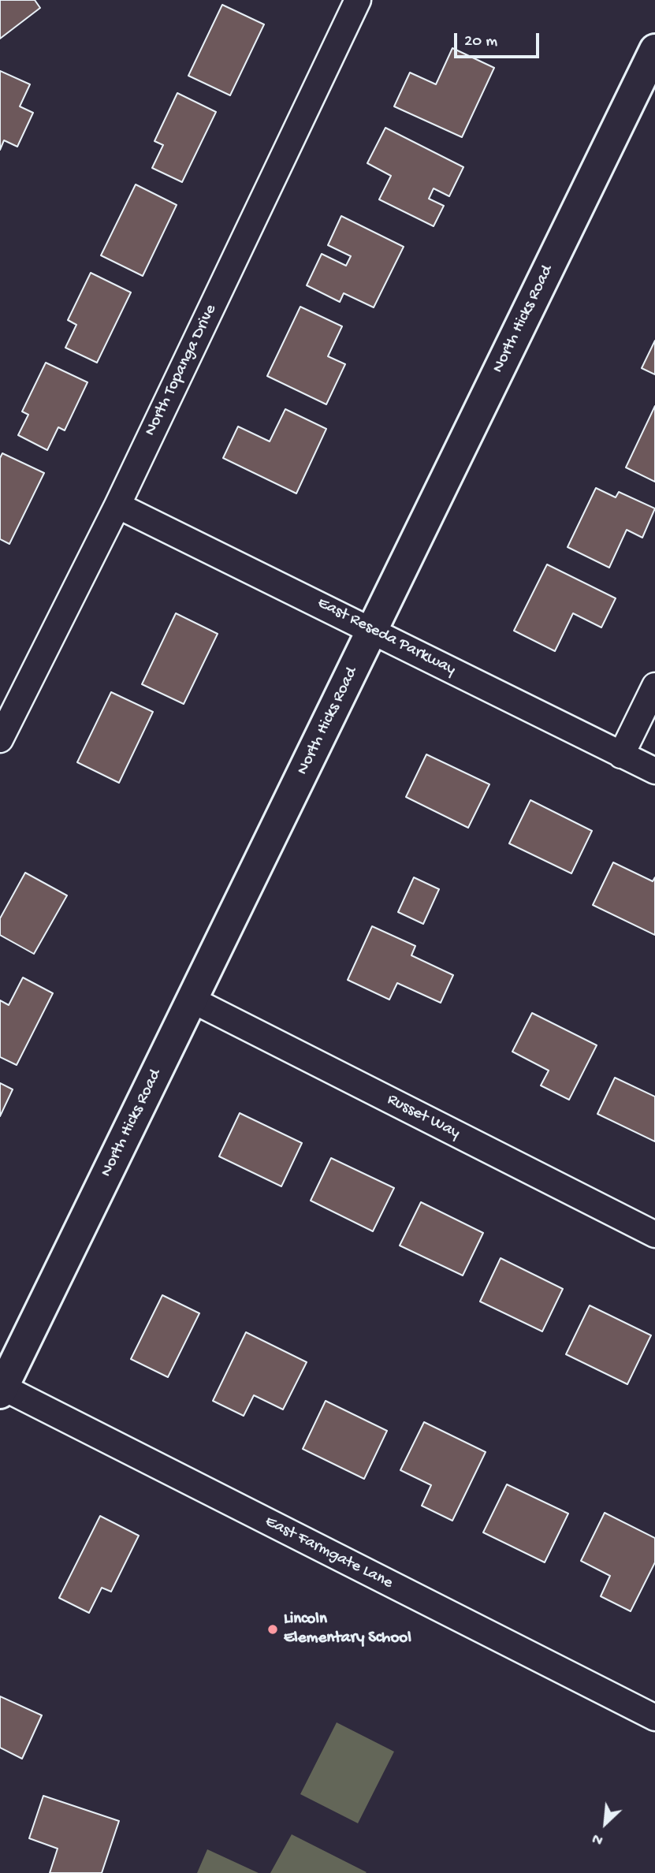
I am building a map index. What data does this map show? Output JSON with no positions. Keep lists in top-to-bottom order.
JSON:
{
  "streets": {
    "main road": ["North Hicks Road"],
    "street": [
      "North Topanga Drive",
      "East Reseda Parkway",
      "Russet Way",
      "East Farmgate Lane"
    ]
  },
  "crossings": [
    ["North Hicks Road", "East Reseda Parkway"],
    ["North Hicks Road", "Russet Way"],
    ["North Hicks Road", "East Farmgate Lane"],
    ["North Topanga Drive", "East Reseda Parkway"]
  ],
  "places": ["Lincoln Elementary School"],
  "scale_bar": "20 m",
  "north": "bottom left"
}
